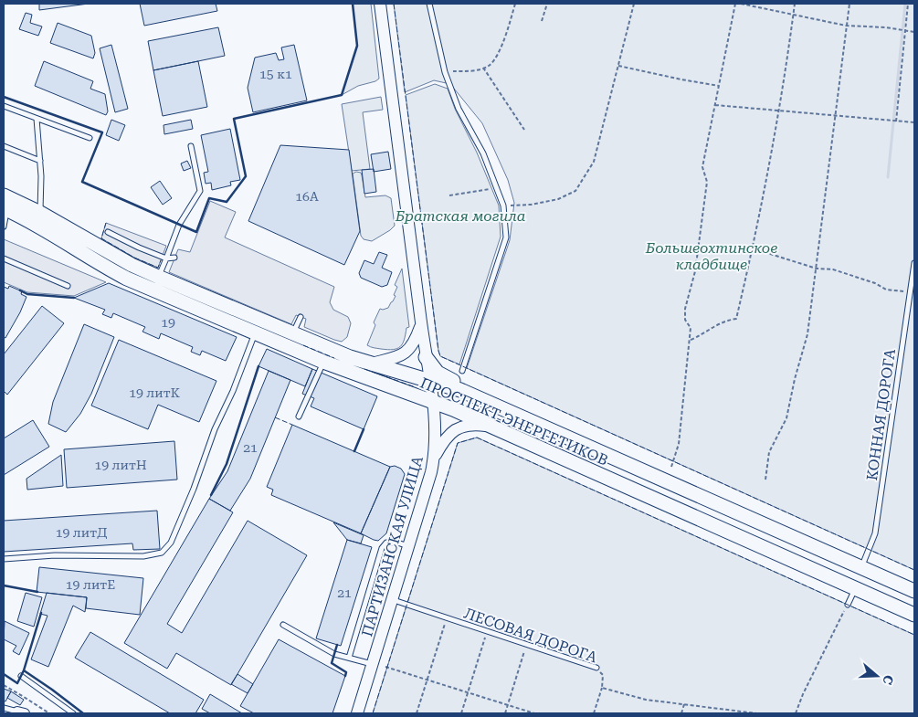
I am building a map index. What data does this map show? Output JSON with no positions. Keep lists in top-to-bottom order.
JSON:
{
  "streets": {
    "main road": ["ПРОСПЕКТ ЭНЕРГЕТИКОВ"],
    "street": ["ПАРТИЗАНСКАЯ УЛИЦА"],
    "lane": ["КОННАЯ ДОРОГА", "ЛЕСОВАЯ ДОРОГА"]
  },
  "crossings": [
    ["КОННАЯ ДОРОГА", "ПРОСПЕКТ ЭНЕРГЕТИКОВ"],
    ["ПРОСПЕКТ ЭНЕРГЕТИКОВ", "ПАРТИЗАНСКАЯ УЛИЦА"],
    ["ПАРТИЗАНСКАЯ УЛИЦА", "ЛЕСОВАЯ ДОРОГА"]
  ],
  "parks": ["Братская могила", "Большеохтинское кладбище"],
  "house_numbers": [
    "15 к1",
    "16А",
    "19",
    "19 литК",
    "21",
    "19 литН",
    "19 литД",
    "19 литЕ",
    "21"
  ],
  "north": "right"
}
